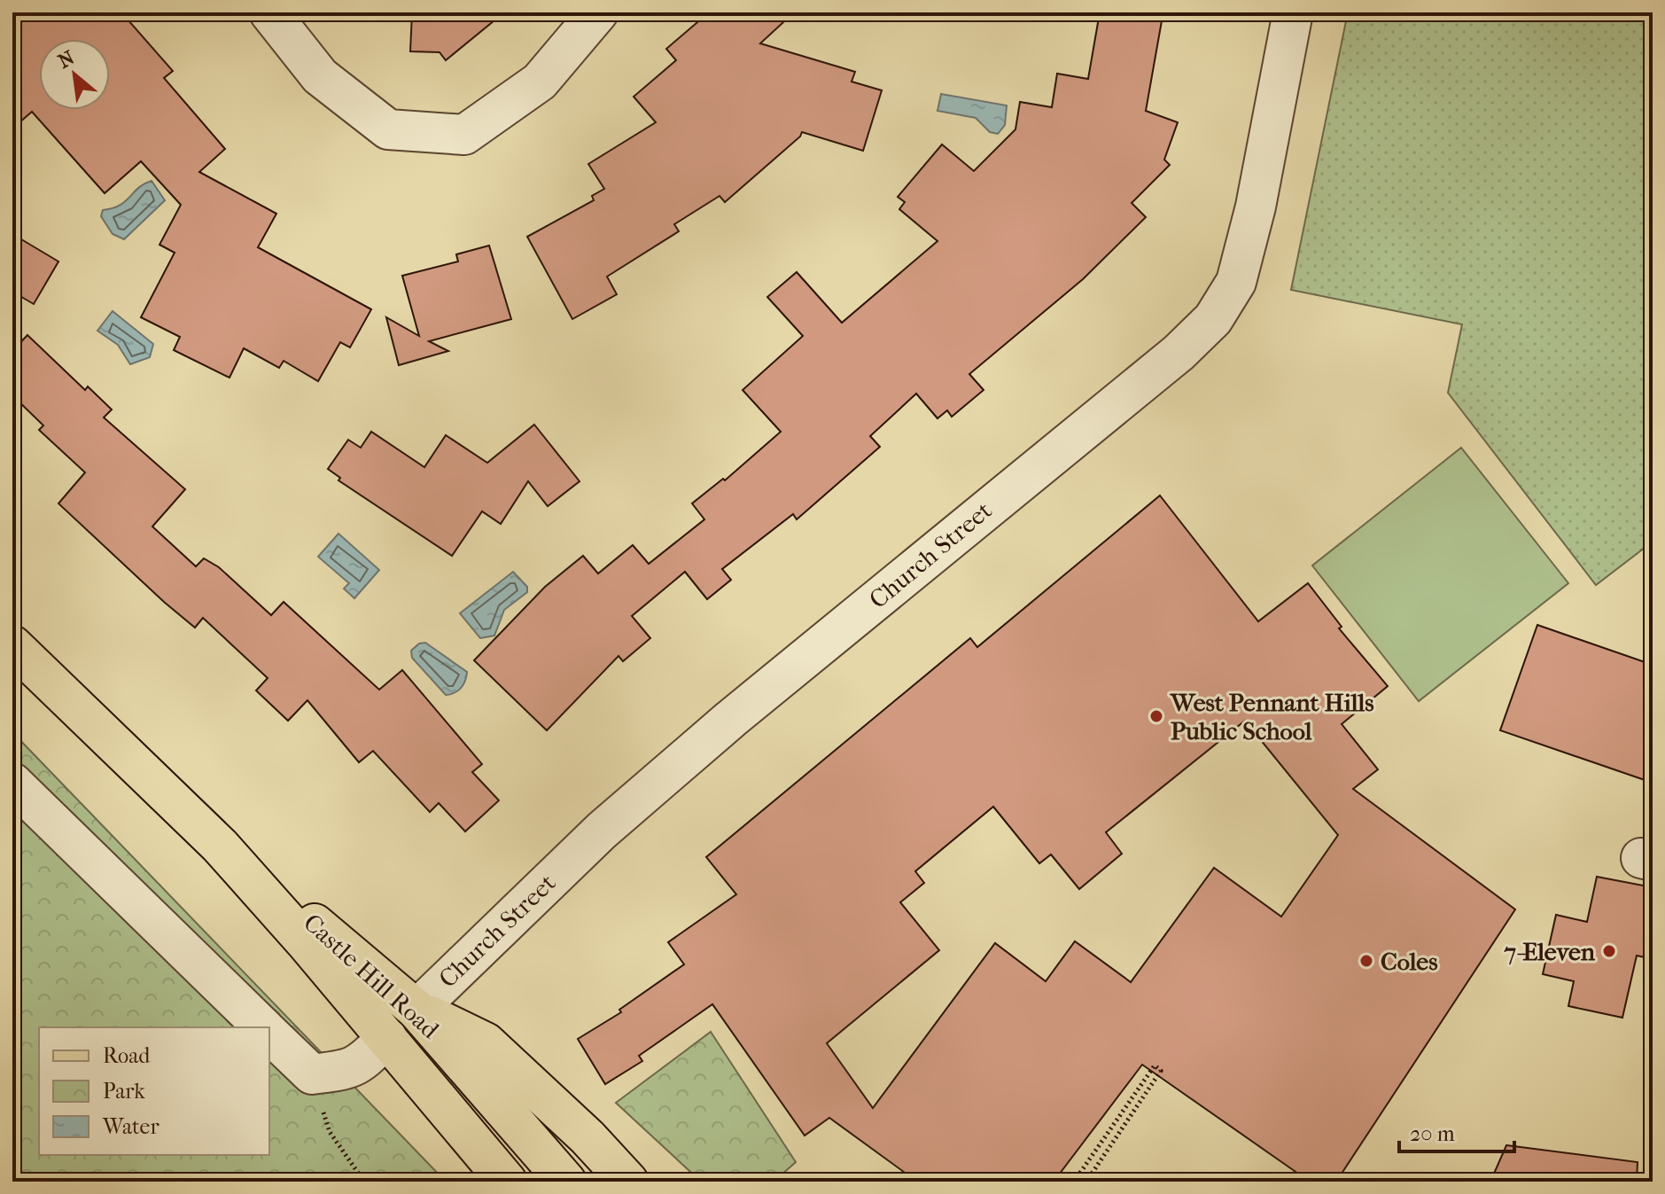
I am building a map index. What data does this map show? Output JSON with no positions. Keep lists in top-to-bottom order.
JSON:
{
  "streets": {
    "main road": ["Castle Hill Road"],
    "street": ["Church Street"]
  },
  "crossings": [
    ["Church Street", "Castle Hill Road"]
  ],
  "places": ["West Pennant Hills Public School", "7-Eleven", "Coles"],
  "legend": ["Road", "Park", "Water"],
  "scale_bar": "20 m",
  "north": "top left"
}
